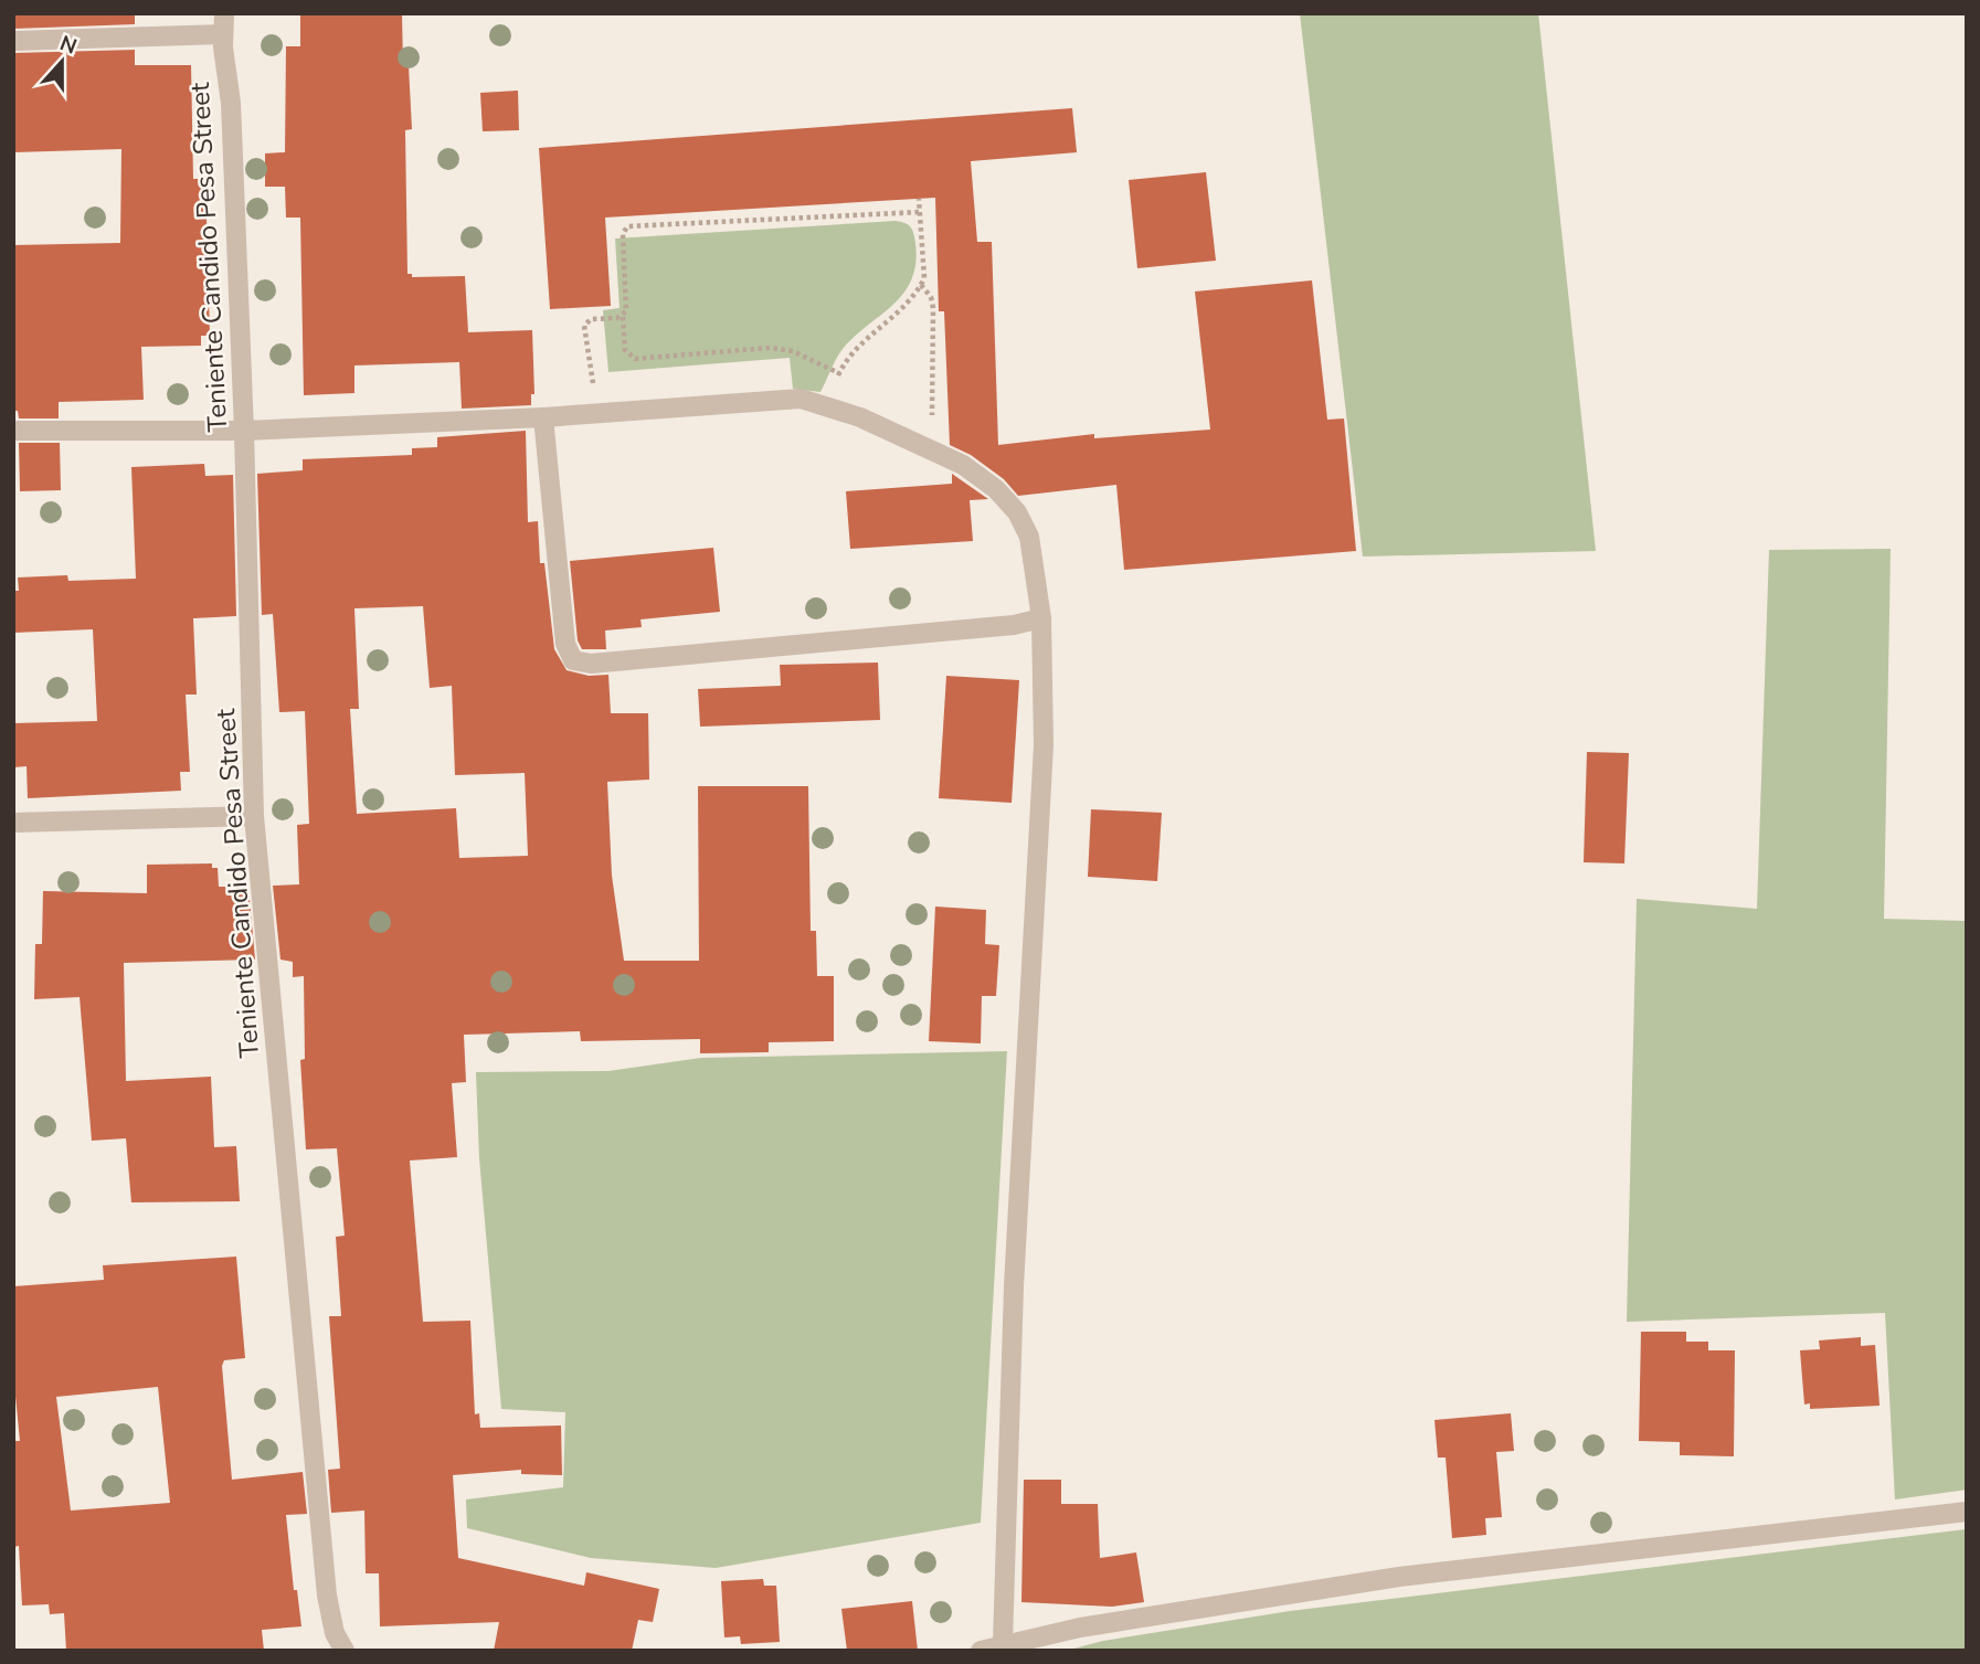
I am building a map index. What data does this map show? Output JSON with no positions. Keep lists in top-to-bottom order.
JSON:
{
  "streets": {
    "street": ["Teniente Candido Pesa Street"]
  },
  "north": "top"
}
